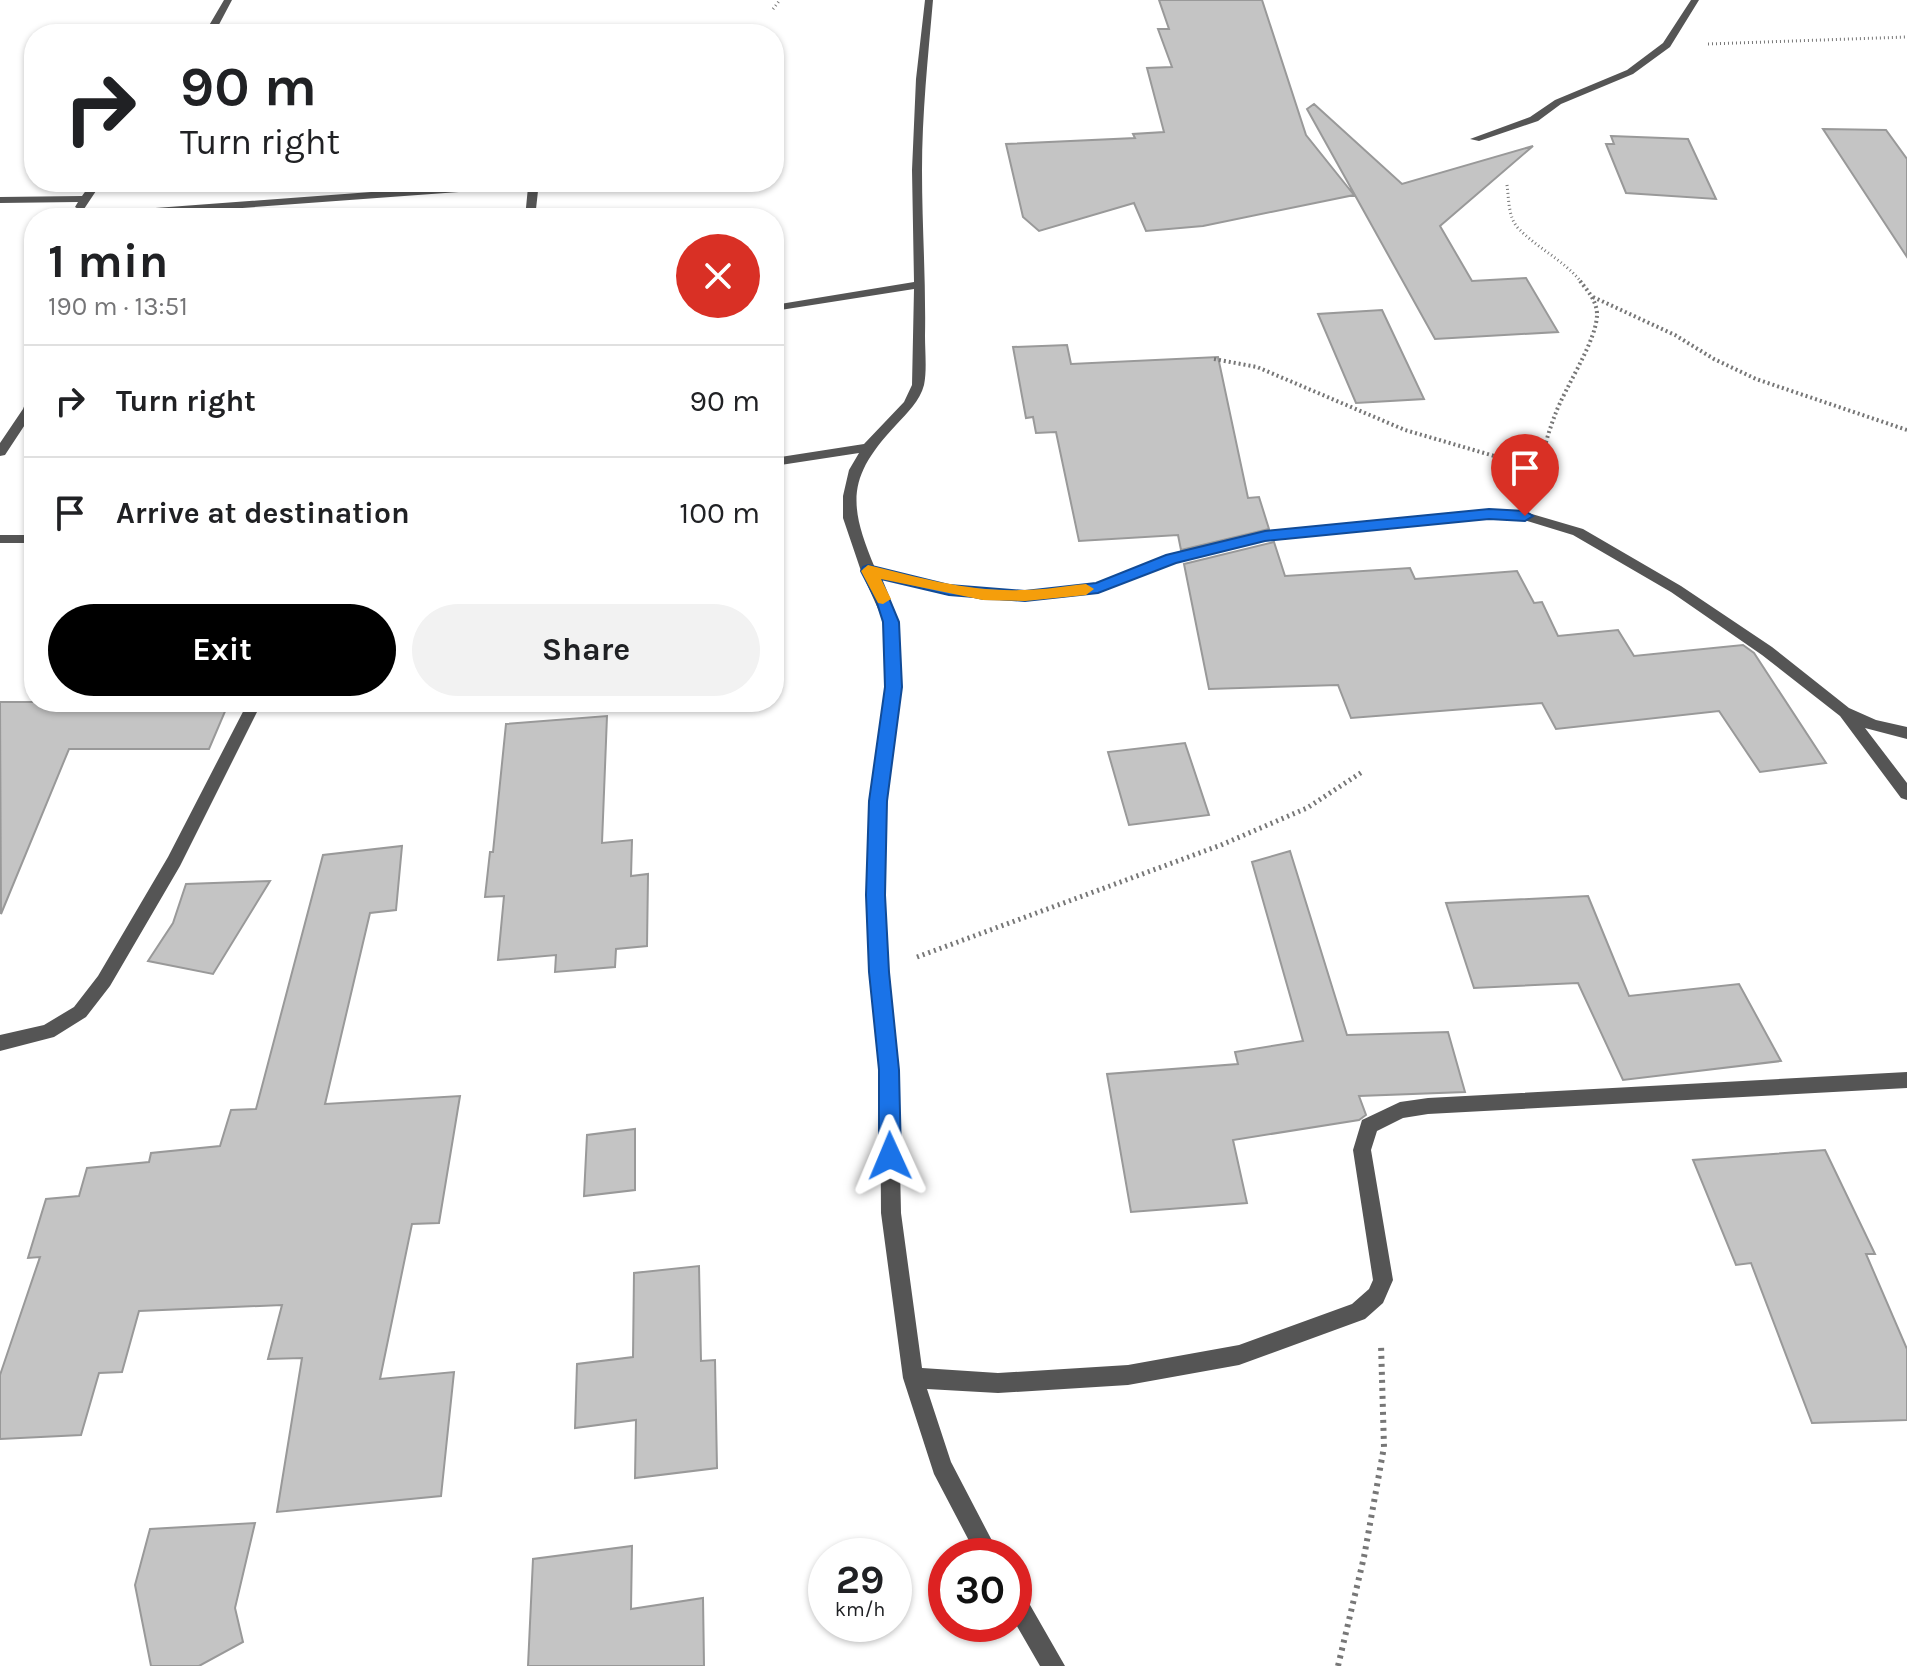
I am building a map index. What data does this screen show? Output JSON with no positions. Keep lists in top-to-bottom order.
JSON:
{
  "page": {
    "turn": ["90 m", "Turn right"],
    "heading": ["1 min", "190 m · 13:51"],
    "list": [
      {
        "name": "Turn right",
        "value": "90 m"
      },
      {
        "name": "Arrive at destination",
        "value": "100 m"
      }
    ],
    "buttons": ["Exit", "Share"],
    "speed": "29 km/h",
    "limit": "30"
  }
}
